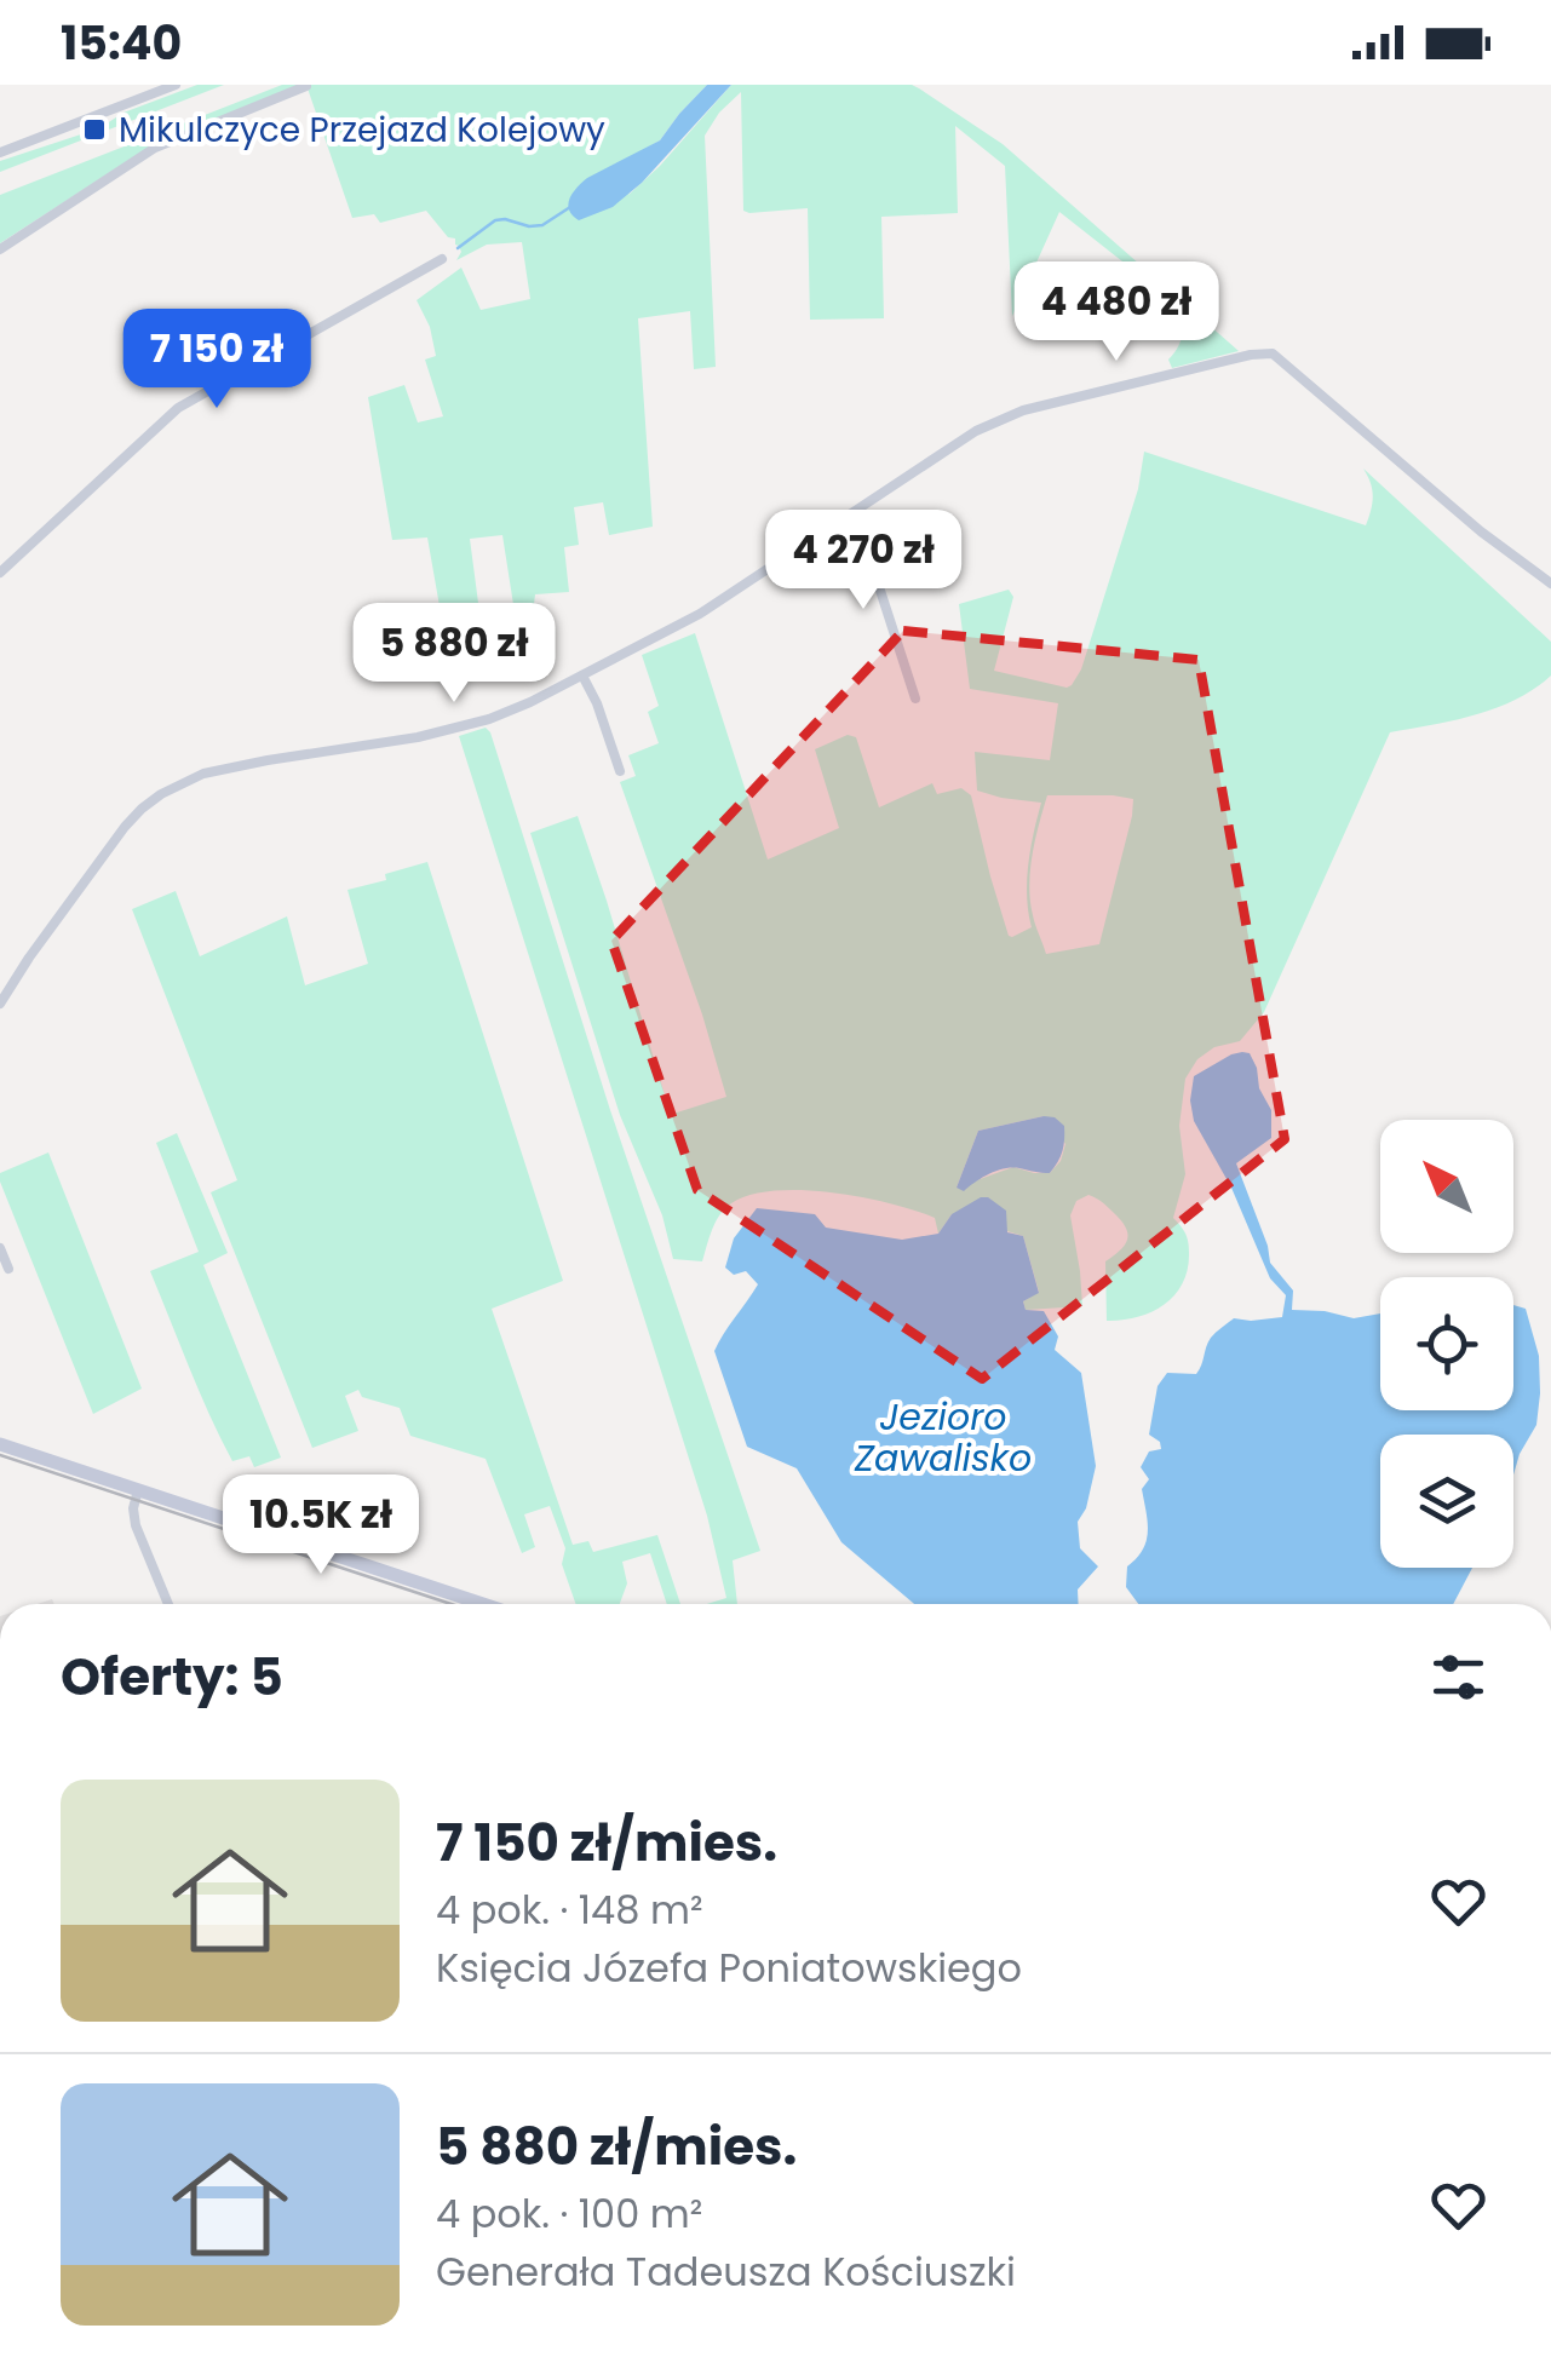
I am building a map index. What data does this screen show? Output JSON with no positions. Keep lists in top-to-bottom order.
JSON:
{
  "water": ["Jezioro Zawalisko"],
  "places": {
    "transit": ["Mikulczyce Przejazd Kolejowy"]
  },
  "north": "top left",
  "page": {
    "status": "15:40",
    "price": [
      "4 480 zł",
      "7 150 zł",
      "4 270 zł",
      "5 880 zł",
      "10.5K zł"
    ],
    "heading": "Oferty: 5",
    "list": [
      {
        "name": "7 150 zł/mies.",
        "note": "4 pok. · 148 m² · Księcia Józefa Poniatowskiego"
      },
      {
        "name": "5 880 zł/mies.",
        "note": "4 pok. · 100 m² · Generała Tadeusza Kościuszki"
      }
    ]
  }
}
